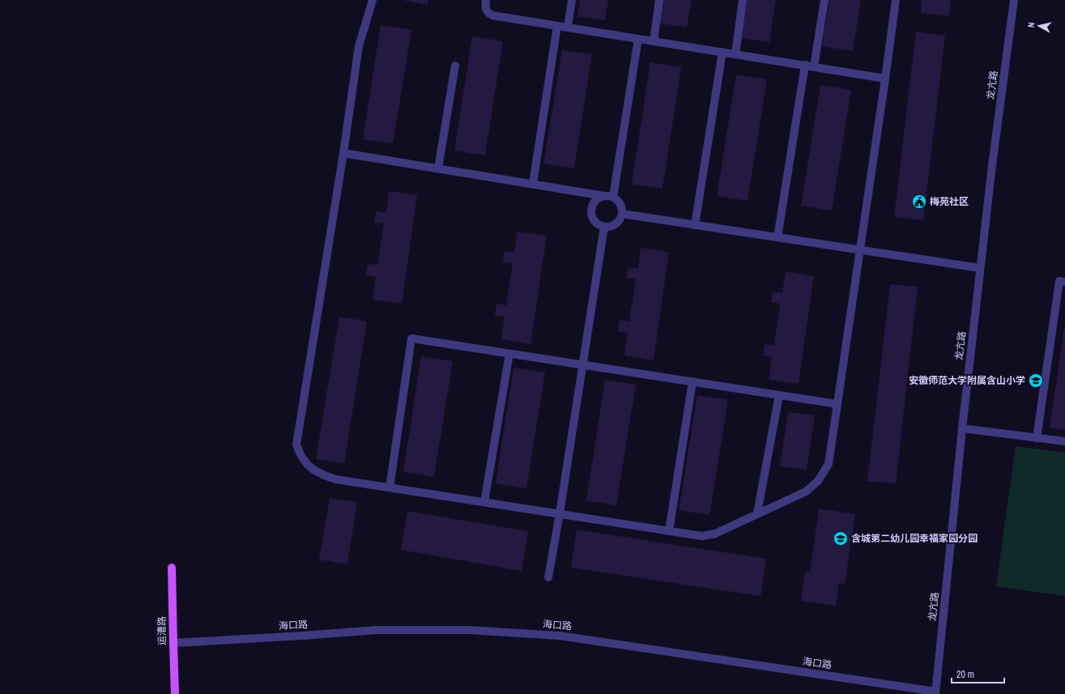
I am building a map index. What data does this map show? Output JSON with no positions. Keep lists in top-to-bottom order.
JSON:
{
  "streets": {
    "main road": ["运漕路"],
    "street": ["龙亢路", "海口路"]
  },
  "crossings": [
    ["龙亢路", "海口路"],
    ["海口路", "运漕路"]
  ],
  "places": {
    "public building": ["梅苑社区"],
    "school or university": ["安徽师范大学附属含山小学", "含城第二幼儿园幸福家园分园"]
  },
  "scale_bar": "20 m",
  "north": "left"
}
